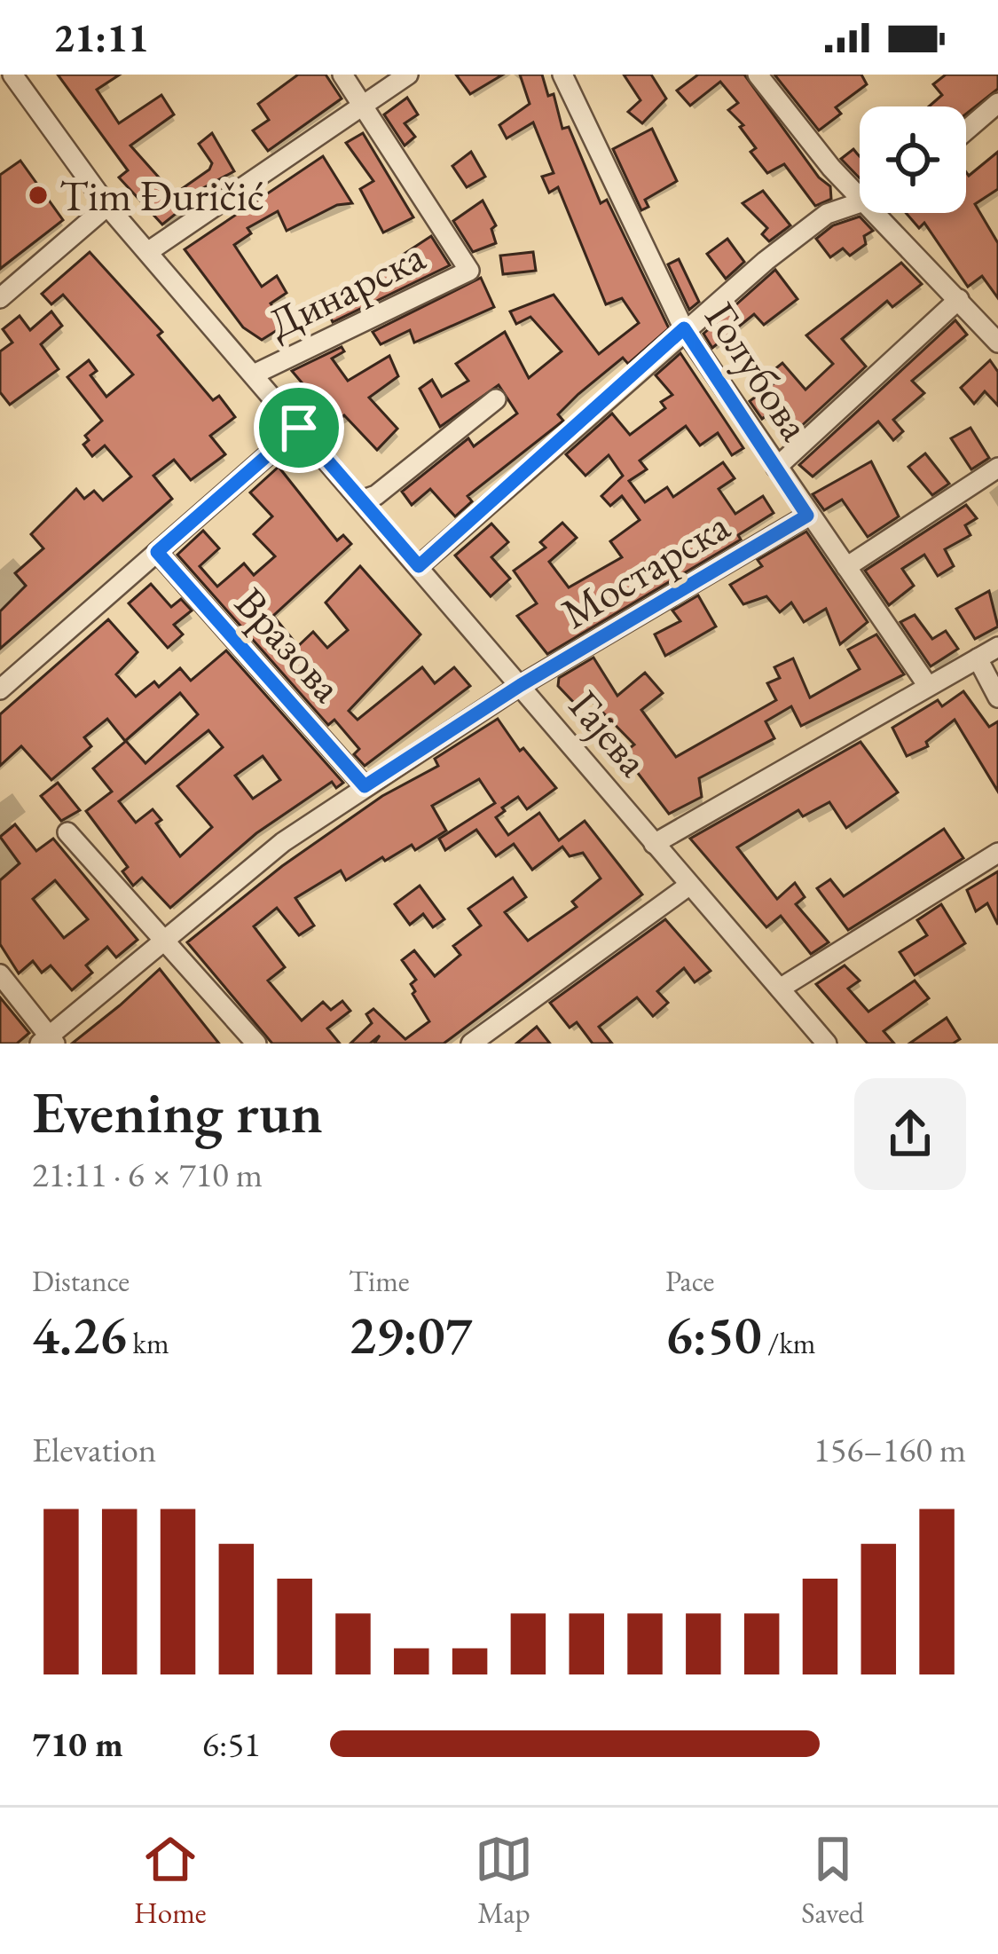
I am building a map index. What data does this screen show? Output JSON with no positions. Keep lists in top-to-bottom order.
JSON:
{
  "streets": {
    "street": [
      "Динарска",
      "Голубова",
      "Мостарска",
      "Вразова",
      "Гајева"
    ]
  },
  "crossings": [
    ["Динарска", "Гајева"],
    ["Голубова", "Мостарска"],
    ["Мостарска", "Вразова"],
    ["Мостарска", "Гајева"]
  ],
  "places": ["Tim Đuričić"],
  "page": {
    "status": "21:11",
    "heading": ["Evening run", "21:11 · 6 × 710 m"],
    "stats": [
      ["Distance", "4.26 km"],
      ["Time", "29:07"],
      ["Pace", "6:50 /km"]
    ],
    "chart": ["Elevation", "156–160 m"],
    "list": [
      {
        "name": "710 m",
        "note": "6:51"
      }
    ],
    "tabs": ["Home", "Map", "Saved"]
  }
}
